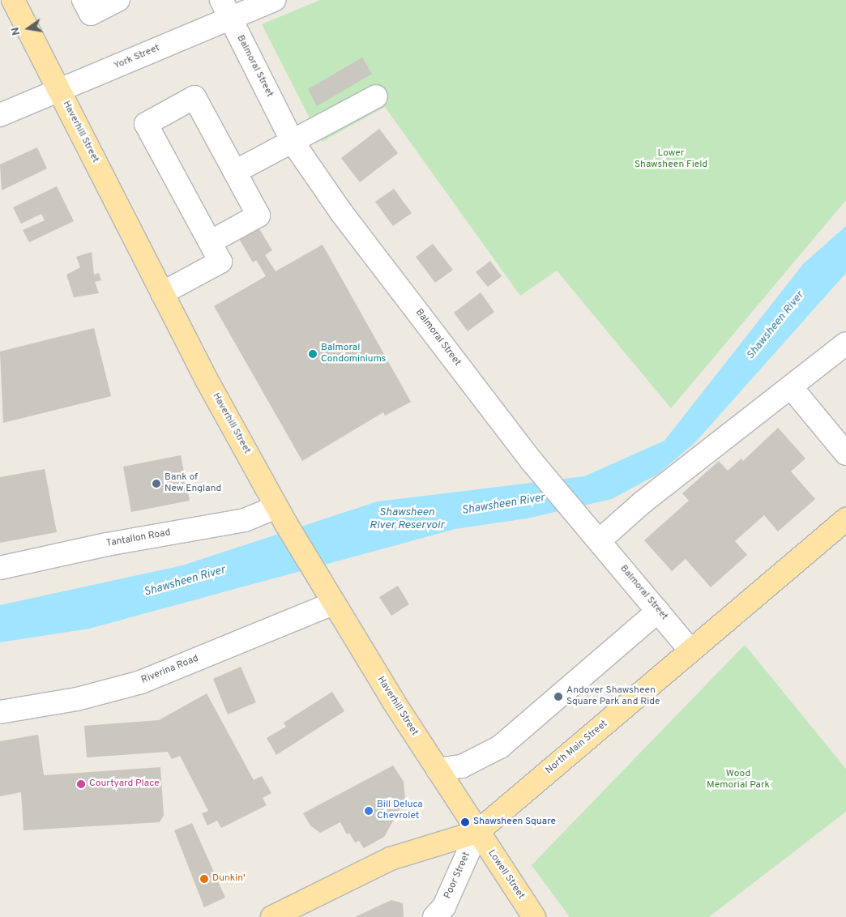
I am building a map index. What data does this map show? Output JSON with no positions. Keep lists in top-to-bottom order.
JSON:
{
  "streets": {
    "main road": ["Haverhill Street", "North Main Street", "Lowell Street"],
    "street": [
      "York Street",
      "Balmoral Street",
      "Tantallon Road",
      "Riverina Road",
      "Poor Street"
    ]
  },
  "crossings": [
    ["York Street", "Balmoral Street"],
    ["York Street", "Haverhill Street"],
    ["Balmoral Street", "North Main Street"],
    ["Haverhill Street", "Tantallon Road"],
    ["Haverhill Street", "Riverina Road"],
    ["Haverhill Street", "North Main Street"],
    ["Haverhill Street", "Lowell Street"],
    ["Haverhill Street", "Poor Street"],
    ["North Main Street", "Lowell Street"],
    ["North Main Street", "Poor Street"],
    ["Lowell Street", "Poor Street"]
  ],
  "water": ["Shawsheen River", "Shawsheen River Reservoir"],
  "parks": ["Lower Shawsheen Field", "Wood Memorial Park"],
  "places": [
    "Balmoral Condominiums",
    "Bank of New England",
    "Andover Shawsheen Square Park and Ride",
    "Courtyard Place",
    "Bill Deluca Chevrolet",
    "Shawsheen Square",
    "Dunkin'"
  ],
  "north": "left"
}
